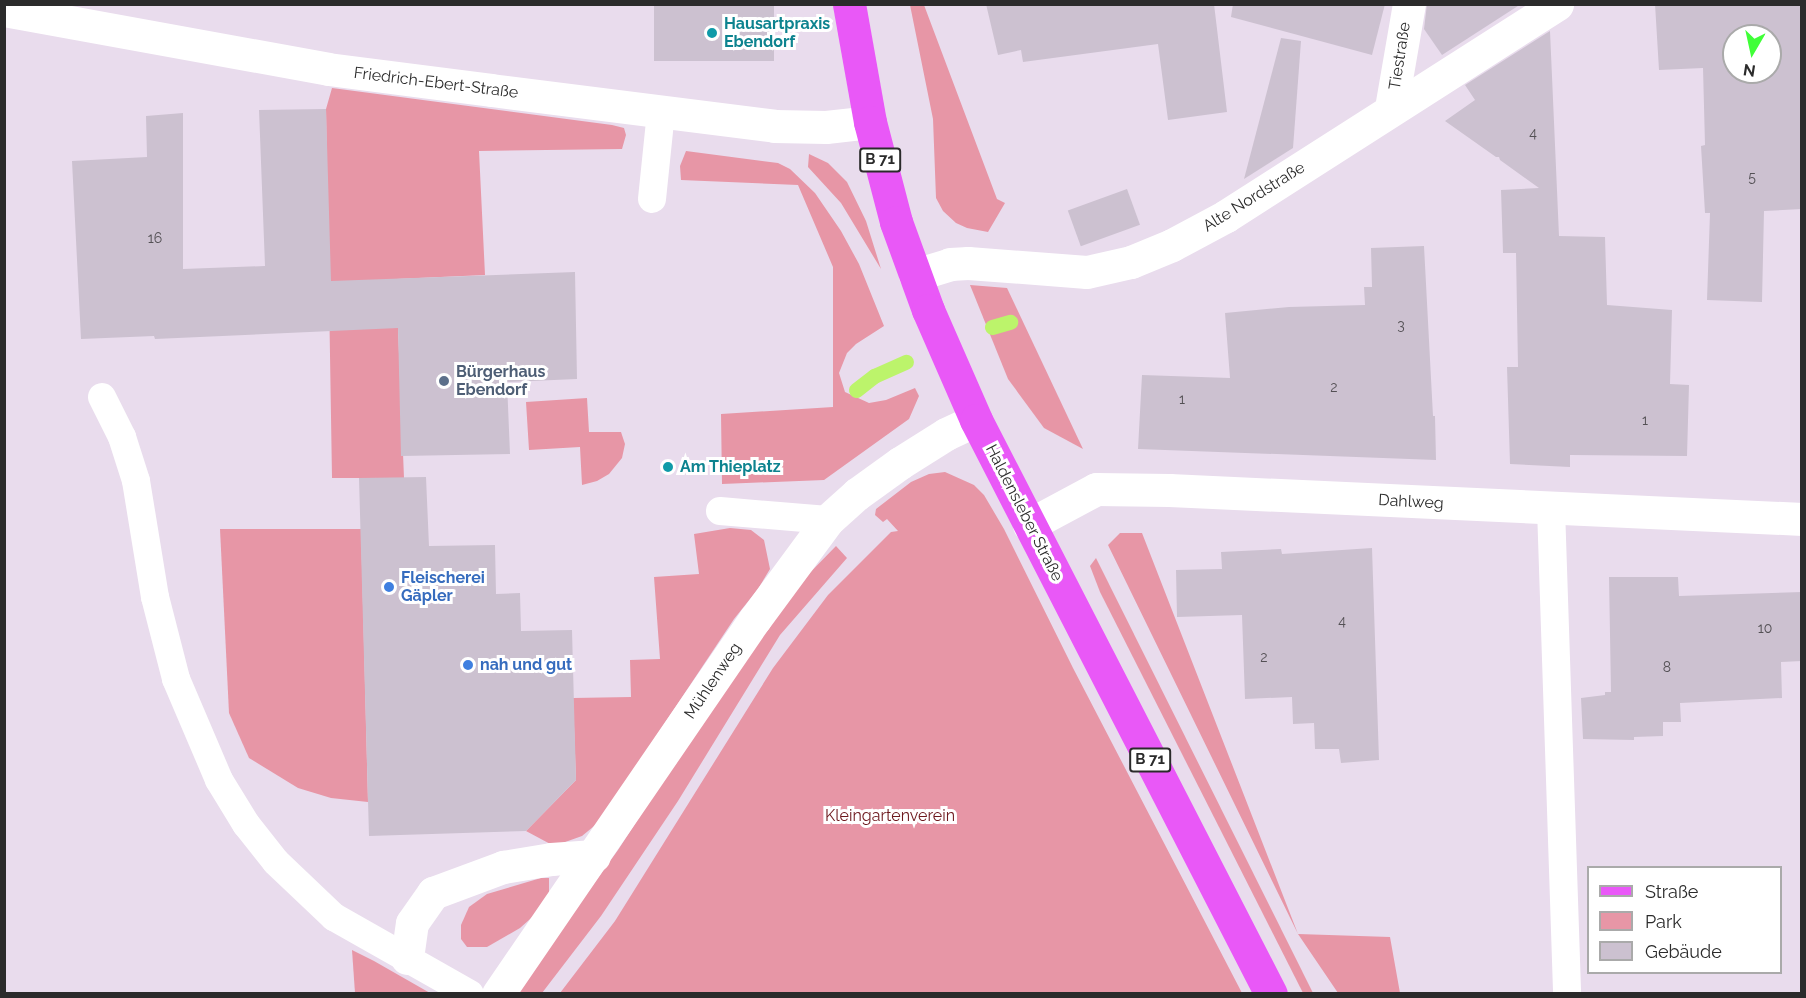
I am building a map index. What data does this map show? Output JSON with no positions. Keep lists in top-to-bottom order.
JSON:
{
  "streets": {
    "main road": ["B 71", "Haldensleber Straße"],
    "street": [
      "Tiestraße",
      "Friedrich-Ebert-Straße",
      "Alte Nordstraße",
      "Dahlweg",
      "Mühlenweg"
    ]
  },
  "crossings": [
    ["Tiestraße", "Alte Nordstraße"],
    ["Friedrich-Ebert-Straße", "Haldensleber Straße"],
    ["Alte Nordstraße", "Haldensleber Straße"],
    ["Dahlweg", "Haldensleber Straße"],
    ["Haldensleber Straße", "Mühlenweg"]
  ],
  "parks": ["Kleingartenverein"],
  "places": [
    "Hausartpraxis Ebendorf",
    "Bürgerhaus Ebendorf",
    "Am Thieplatz",
    "Fleischerei Gäpler",
    "nah und gut"
  ],
  "house_numbers": [
    "4",
    "5",
    "16",
    "3",
    "2",
    "1",
    "1",
    "4",
    "10",
    "2",
    "8"
  ],
  "legend": ["Straße", "Park", "Gebäude"],
  "north": "bottom"
}
